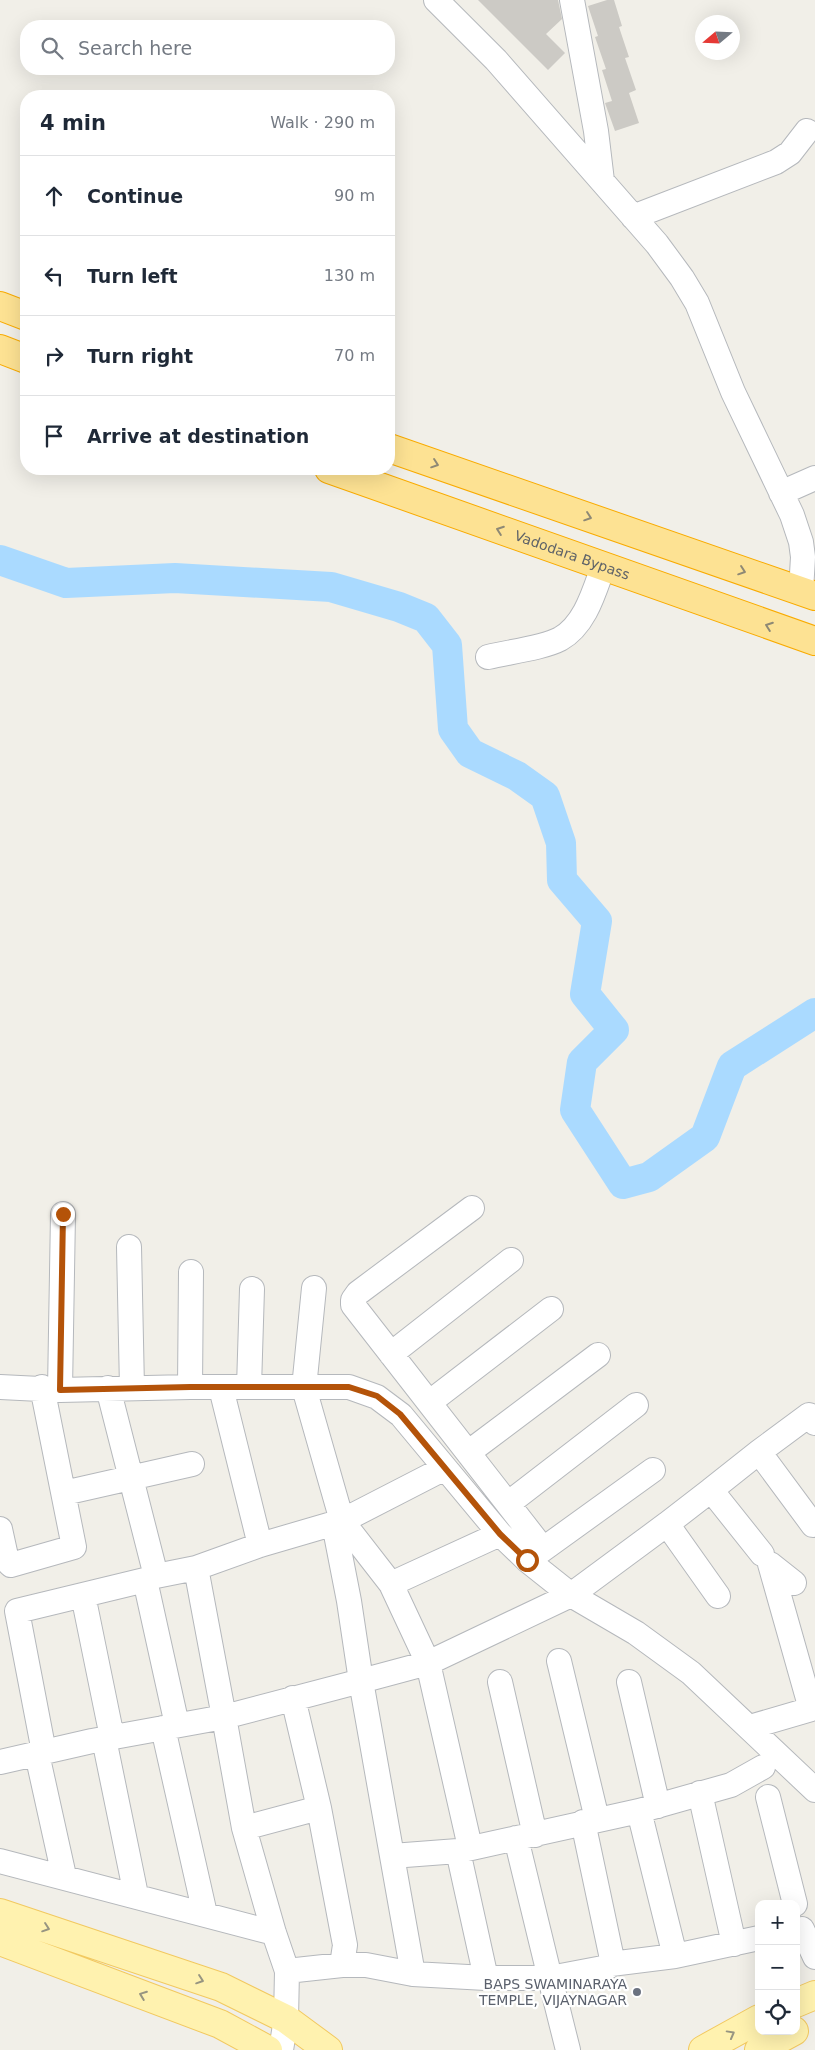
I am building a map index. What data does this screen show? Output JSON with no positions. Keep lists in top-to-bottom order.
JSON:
{
  "streets": {
    "highway": ["Vadodara Bypass"]
  },
  "places": ["BAPS SWAMINARAYA TEMPLE, VIJAYNAGAR"],
  "north": "left",
  "page": {
    "search": "Search here",
    "heading": ["4 min", "Walk · 290 m"],
    "list": [
      ["Continue", "90 m"],
      ["Turn left", "130 m"],
      ["Turn right", "70 m"],
      "Arrive at destination"
    ],
    "map_buttons": ["+", "−"]
  }
}
